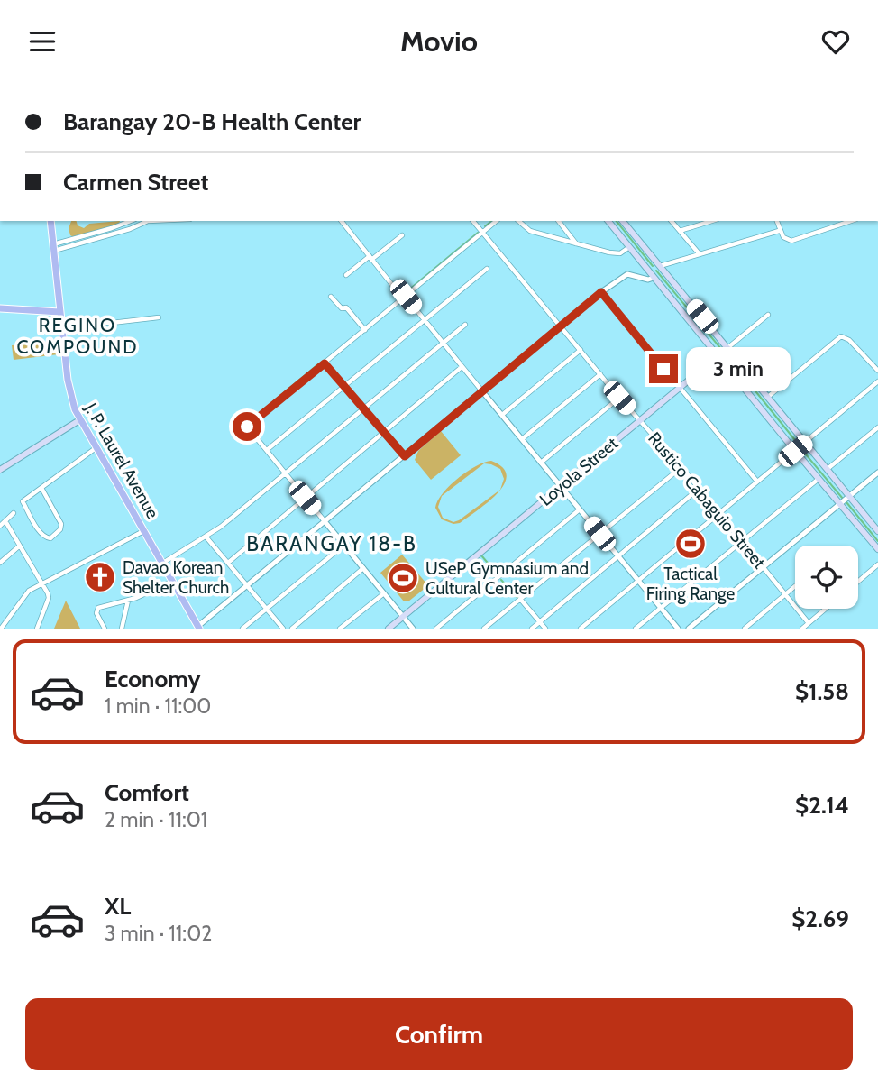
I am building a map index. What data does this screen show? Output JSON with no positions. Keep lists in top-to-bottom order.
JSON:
{
  "streets": {
    "main road": ["J. P. Laurel Avenue", "Loyola Street"],
    "street": ["Rustico Cabaguio Street"]
  },
  "crossings": [
    ["Loyola Street", "Rustico Cabaguio Street"]
  ],
  "districts": ["REGINO COMPOUND", "BARANGAY 18-B"],
  "places": {
    "sports": ["Tactical Firing Range", "USeP Gymnasium and Cultural Center"],
    "church": ["Davao Korean Shelter Church"]
  },
  "page": {
    "header": "Movio",
    "banner": ["Barangay 20-B Health Center", "Carmen Street"],
    "bubble": "3 min",
    "list": [
      {
        "name": "Economy",
        "note": "1 min · 11:00",
        "value": "$1.58"
      },
      {
        "name": "Comfort",
        "note": "2 min · 11:01",
        "value": "$2.14"
      },
      {
        "name": "XL",
        "note": "3 min · 11:02",
        "value": "$2.69"
      }
    ],
    "buttons": "Confirm"
  }
}
